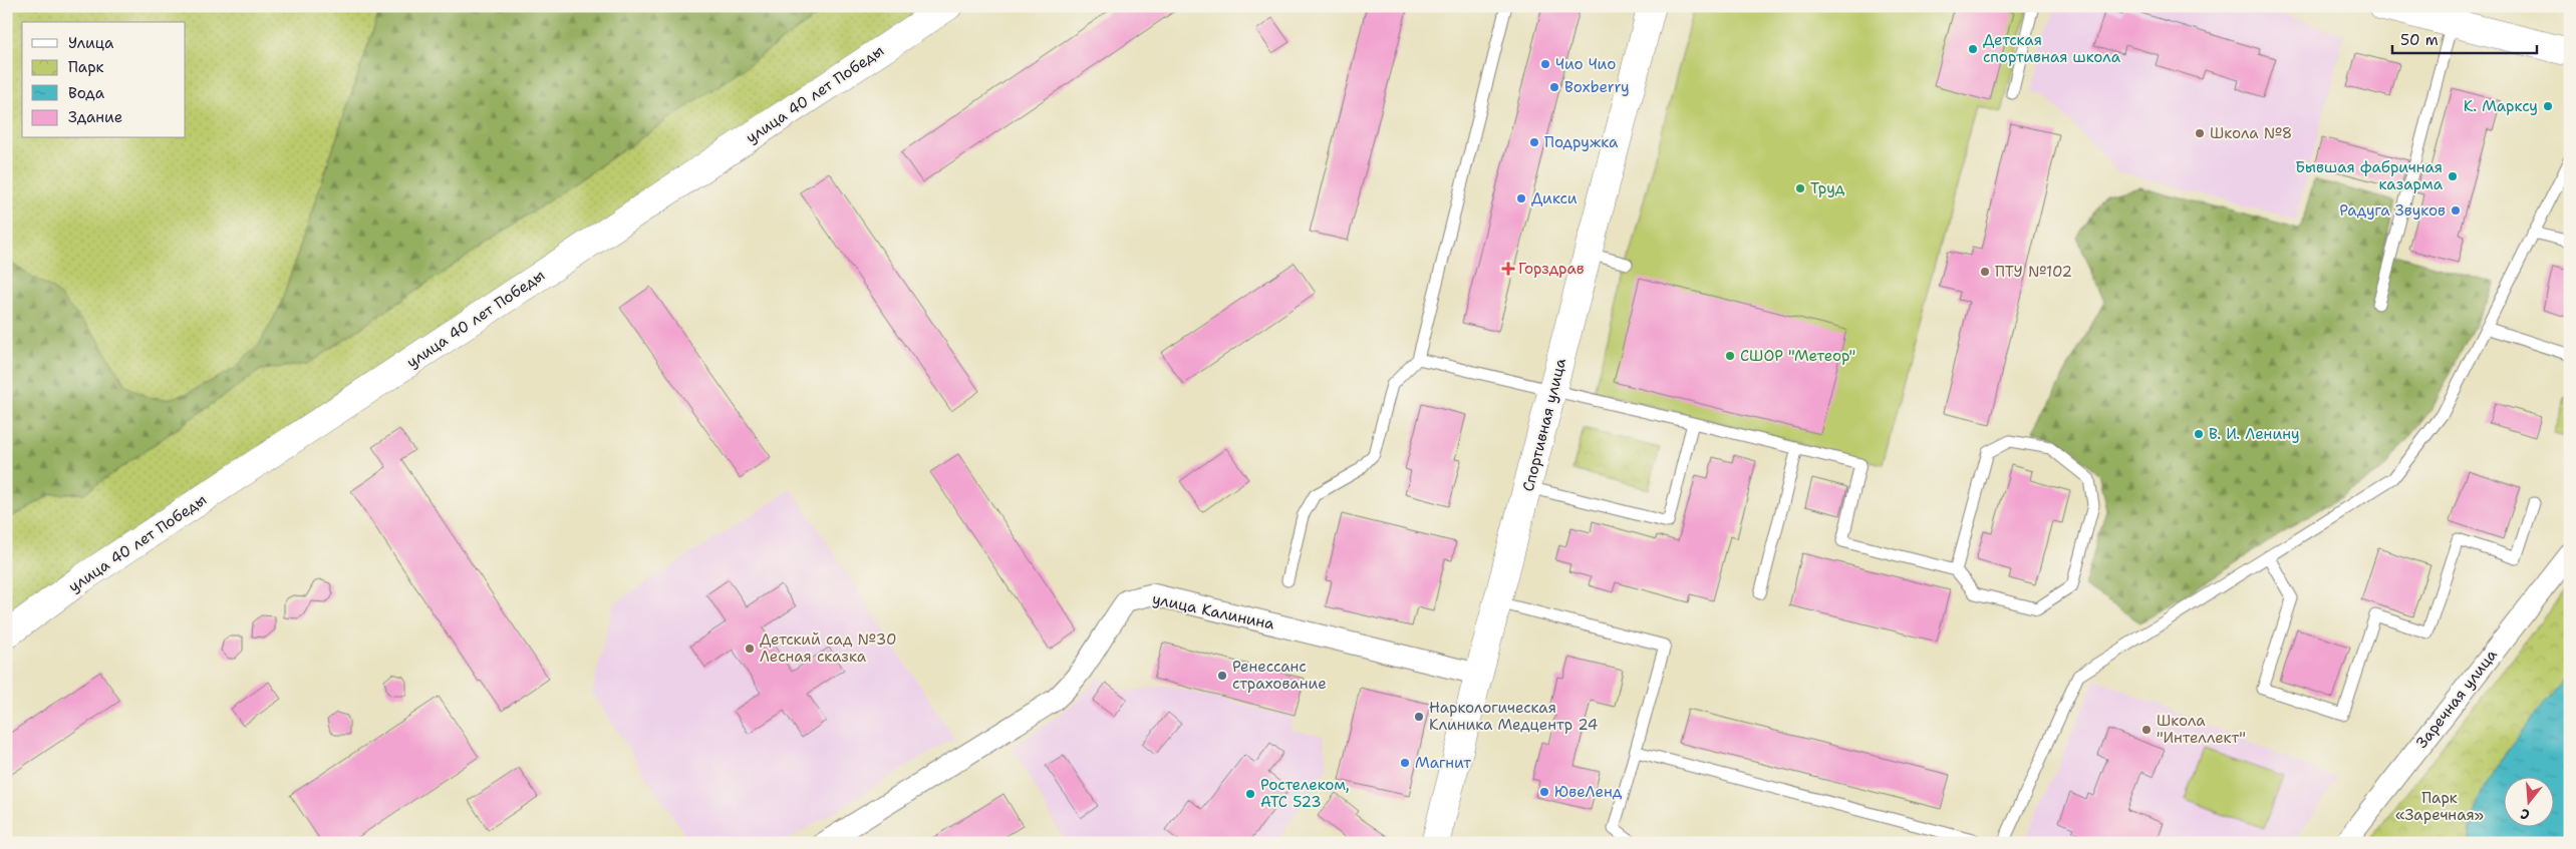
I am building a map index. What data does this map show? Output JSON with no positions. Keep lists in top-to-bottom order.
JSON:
{
  "streets": {
    "street": [
      "улица 40 лет Победы",
      "Спортивная улица",
      "улица Калинина",
      "Заречная улица"
    ]
  },
  "crossings": [
    ["Спортивная улица", "улица Калинина"]
  ],
  "parks": ["Парк «Заречная»"],
  "places": {
    "other": [
      "Детская спортивная школа",
      "Чио Чио",
      "Boxberry",
      "К. Марксу",
      "Школа №8",
      "Подружка",
      "Бывшая фабричная казарма",
      "Труд",
      "Дикси",
      "Радуга Звуков",
      "ПТУ №102",
      "СШОР \"Метеор\"",
      "В. И. Ленину",
      "Детский сад №30 Лесная сказка",
      "Ренессанс страхование",
      "Наркологическая Клиника Медцентр 24",
      "Школа \"Интеллект\"",
      "Магнит",
      "ЮвеЛенд",
      "Ростелеком, АТС 523"
    ],
    "health": ["Горздрав"]
  },
  "legend": [
    "Улица",
    "Парк",
    "Вода",
    "Здание"
  ],
  "scale_bar": "50 m",
  "north": "bottom"
}
